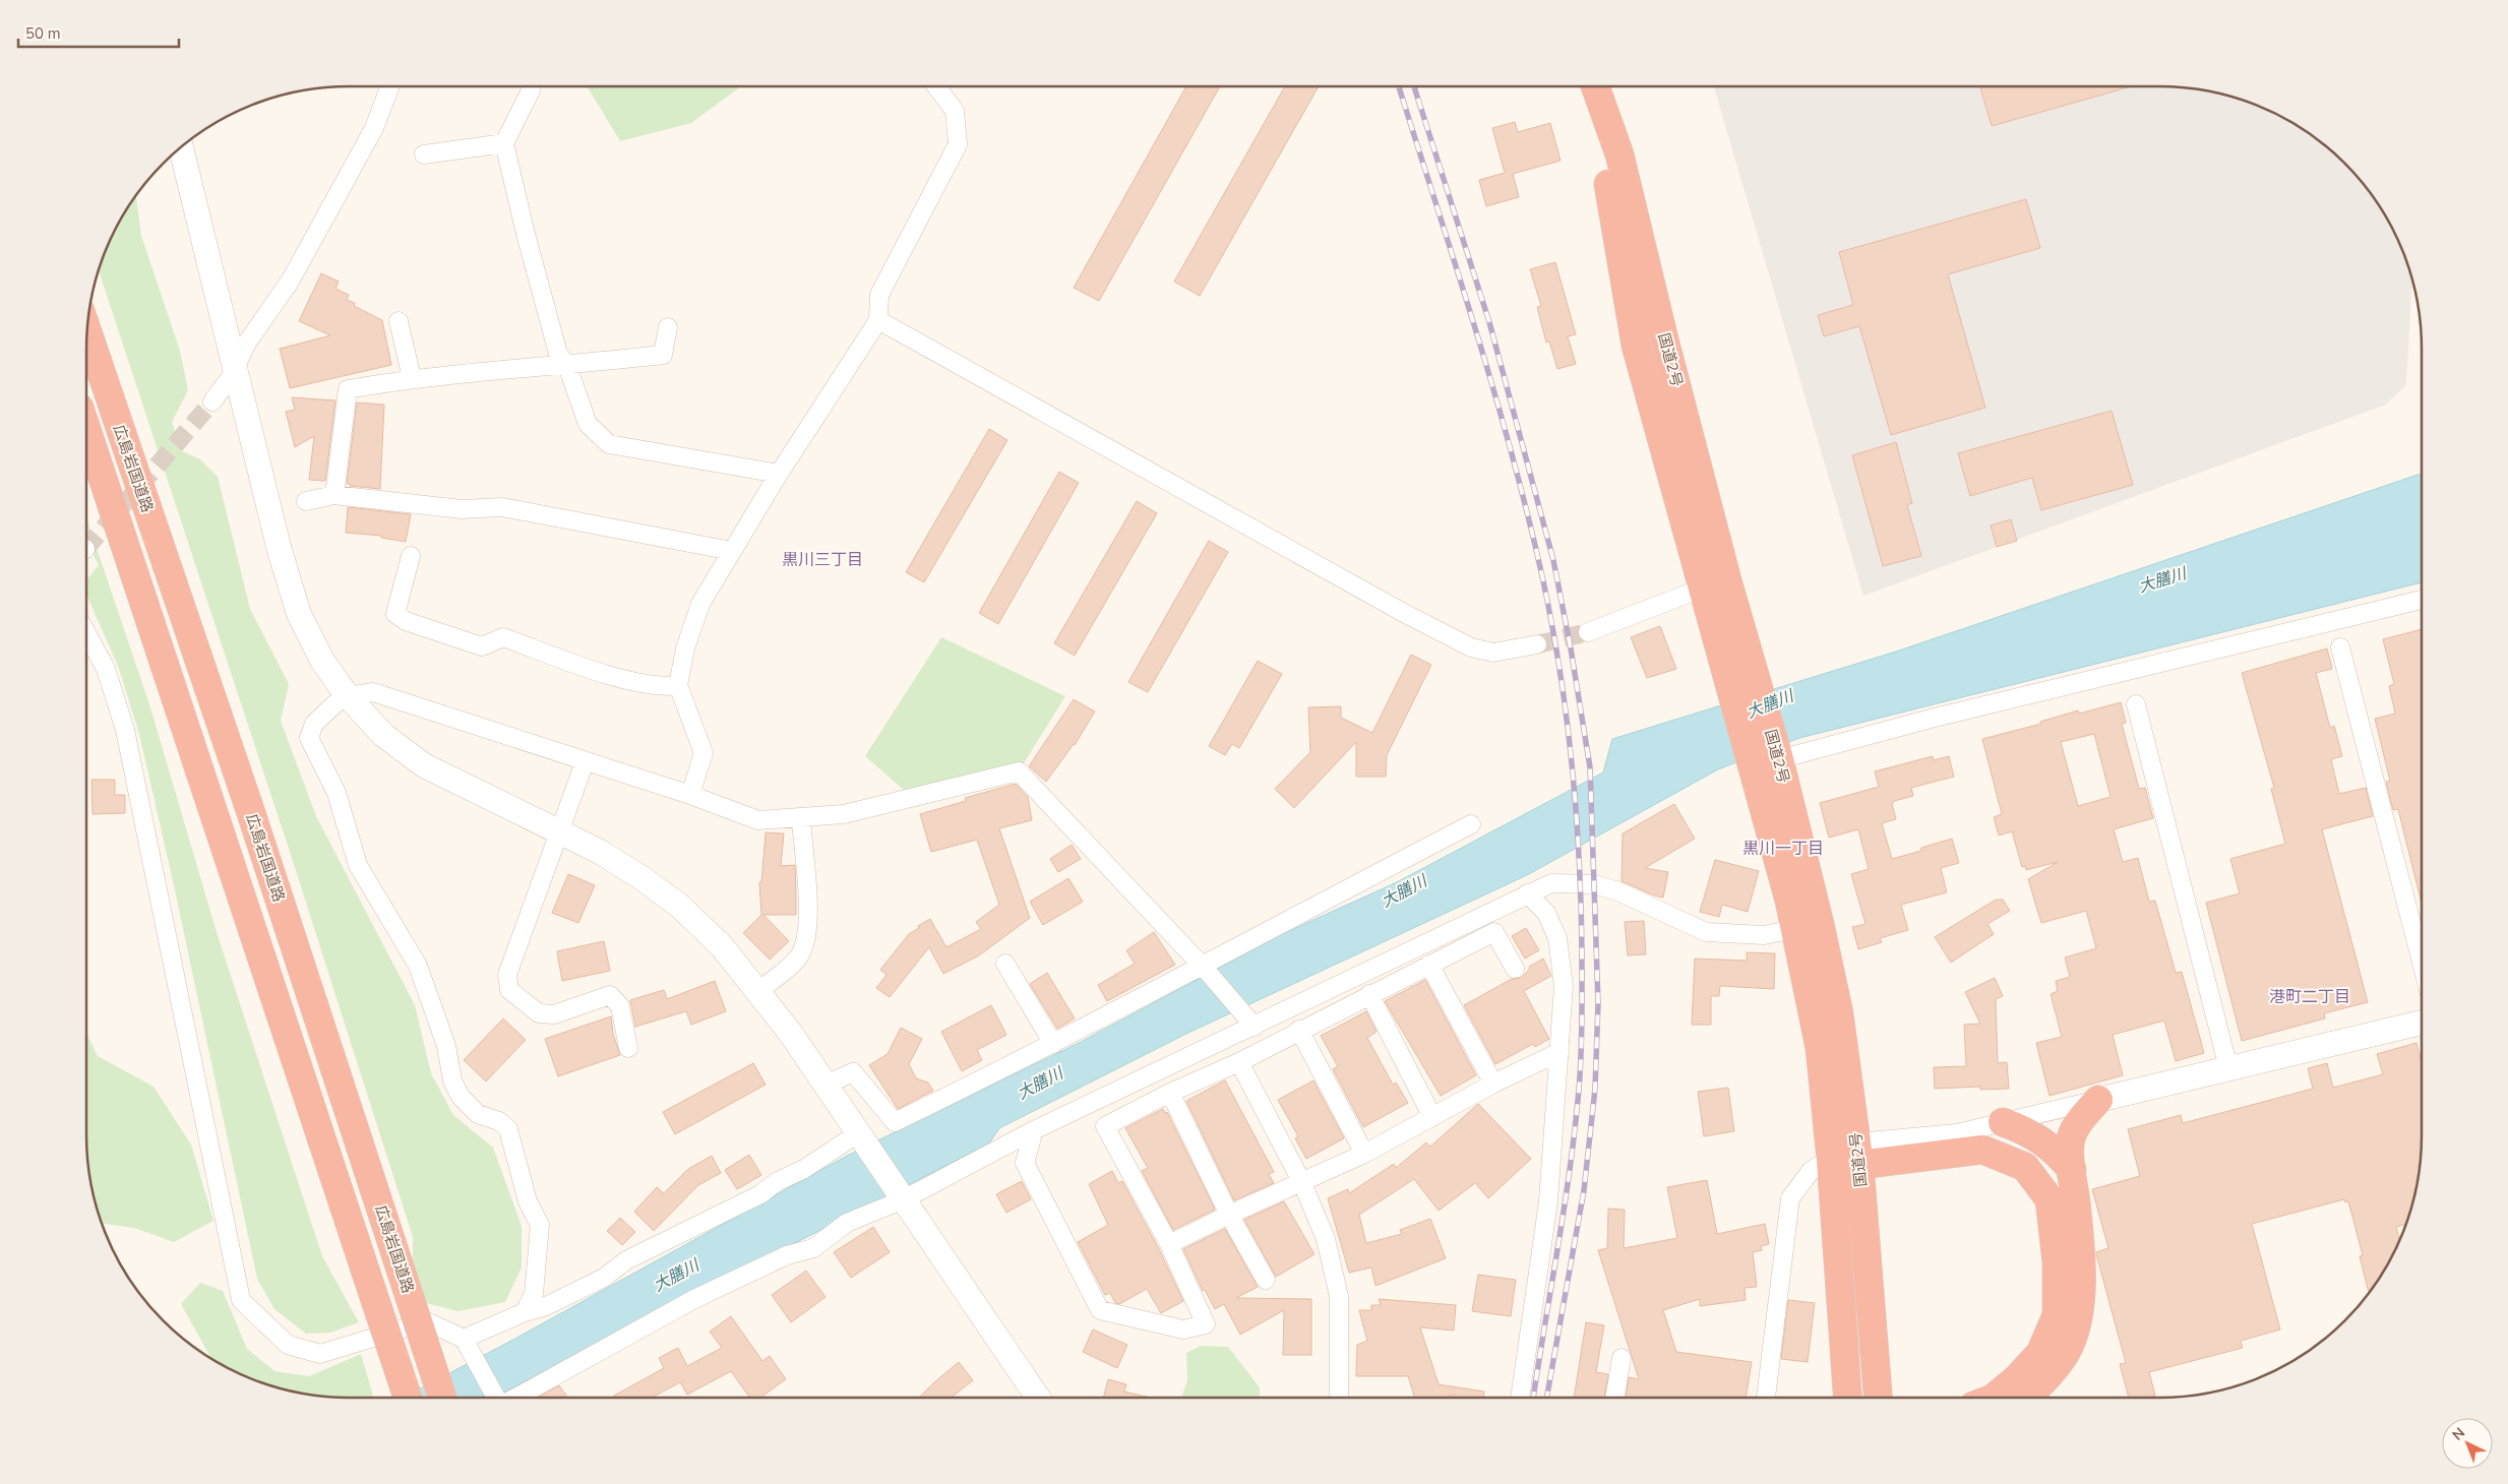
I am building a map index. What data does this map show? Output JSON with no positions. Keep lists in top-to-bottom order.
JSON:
{
  "streets": {
    "highway": ["国道2号", "広島岩国道路"]
  },
  "districts": ["黒川三丁目", "黒川一丁目", "港町二丁目"],
  "water": ["大膳川"],
  "scale_bar": "50 m",
  "north": "top left"
}
